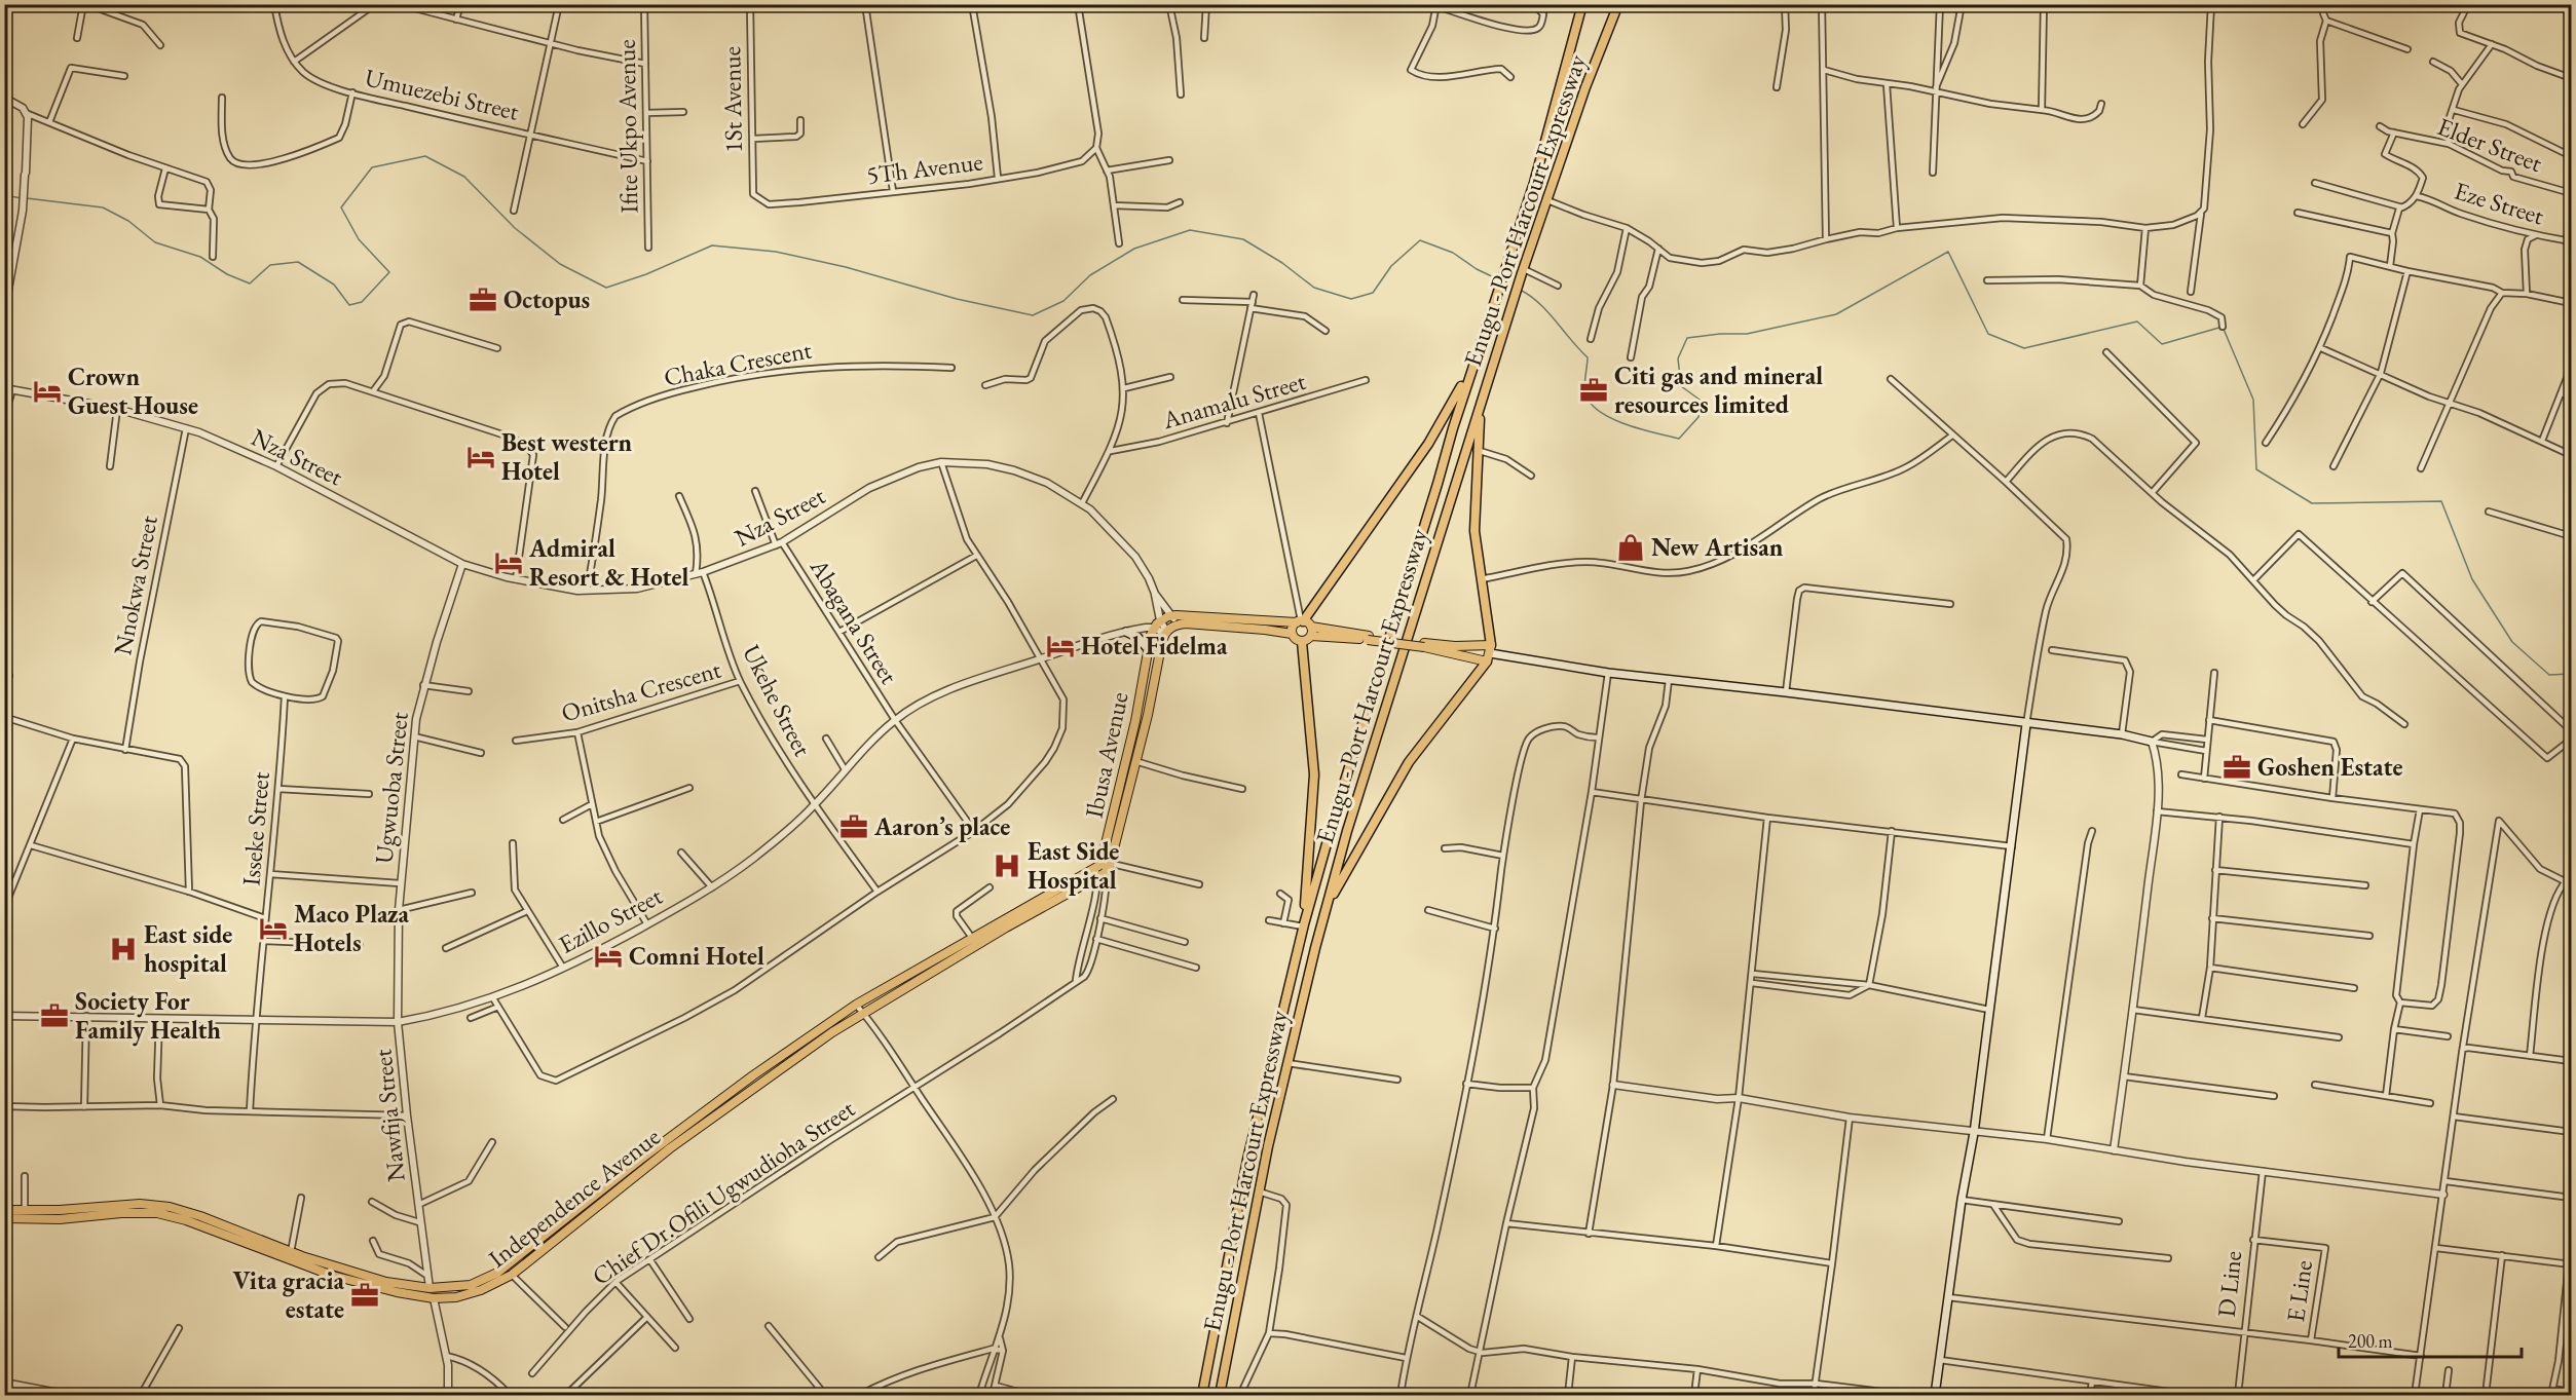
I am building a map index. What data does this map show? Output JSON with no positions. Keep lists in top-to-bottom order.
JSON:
{
  "streets": {
    "highway": ["Enugu - Port Harcourt Expressway"],
    "main road": ["Ibusa Avenue", "Independence Avenue"],
    "street": [
      "Umuezebi Street",
      "1St Avenue",
      "Ifite Ukpo Avenue",
      "Elder Street",
      "5Th Avenue",
      "Eze Street",
      "Chaka Crescent",
      "Anamalu Street",
      "Nza Street",
      "Nnokwa Street",
      "Abagana Street",
      "Onitsha Crescent",
      "Ukehe Street",
      "Ugwuoba Street",
      "Isseke Street",
      "Ezillo Street",
      "Nawfija Street",
      "Chief Dr.Ofili Ugwudioha Street",
      "D Line",
      "E Line"
    ]
  },
  "crossings": [
    ["Umuezebi Street", "Ifite Ukpo Avenue"],
    ["1St Avenue", "5Th Avenue"],
    ["Chaka Crescent", "Nza Street"],
    ["Nza Street", "Nnokwa Street"],
    ["Nza Street", "Abagana Street"],
    ["Nza Street", "Ukehe Street"],
    ["Nza Street", "Ibusa Avenue"],
    ["Nza Street", "Ugwuoba Street"],
    ["Abagana Street", "Ezillo Street"],
    ["Onitsha Crescent", "Ukehe Street"],
    ["Ukehe Street", "Ezillo Street"],
    ["Ibusa Avenue", "Ezillo Street"],
    ["Ibusa Avenue", "Chief Dr.Ofili Ugwudioha Street"],
    ["Ibusa Avenue", "Independence Avenue"],
    ["Ugwuoba Street", "Ezillo Street"],
    ["Ugwuoba Street", "Nawfija Street"],
    ["Isseke Street", "Ezillo Street"],
    ["Ezillo Street", "Nawfija Street"],
    ["Nawfija Street", "Independence Avenue"],
    ["D Line", "E Line"]
  ],
  "places": {
    "office": [
      "Octopus",
      "Citi gas and mineral resources limited",
      "Goshen Estate",
      "Aaron’s place",
      "Society For Family Health",
      "Vita gracia estate"
    ],
    "hotel": [
      "Crown Guest House",
      "Best western Hotel",
      "Admiral Resort & Hotel",
      "Hotel Fidelma",
      "Maco Plaza Hotels",
      "Comni Hotel"
    ],
    "shop": ["New Artisan"],
    "hospital": ["East Side Hospital", "East side hospital"]
  },
  "scale_bar": "200 m"
}
